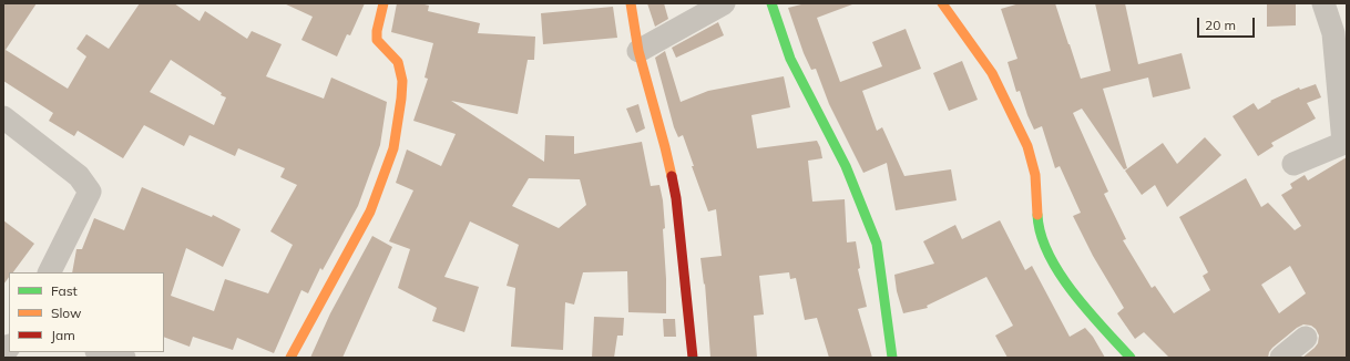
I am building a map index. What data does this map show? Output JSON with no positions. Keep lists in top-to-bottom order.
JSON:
{
  "legend": ["Fast", "Slow", "Jam"],
  "scale_bar": "20 m"
}
